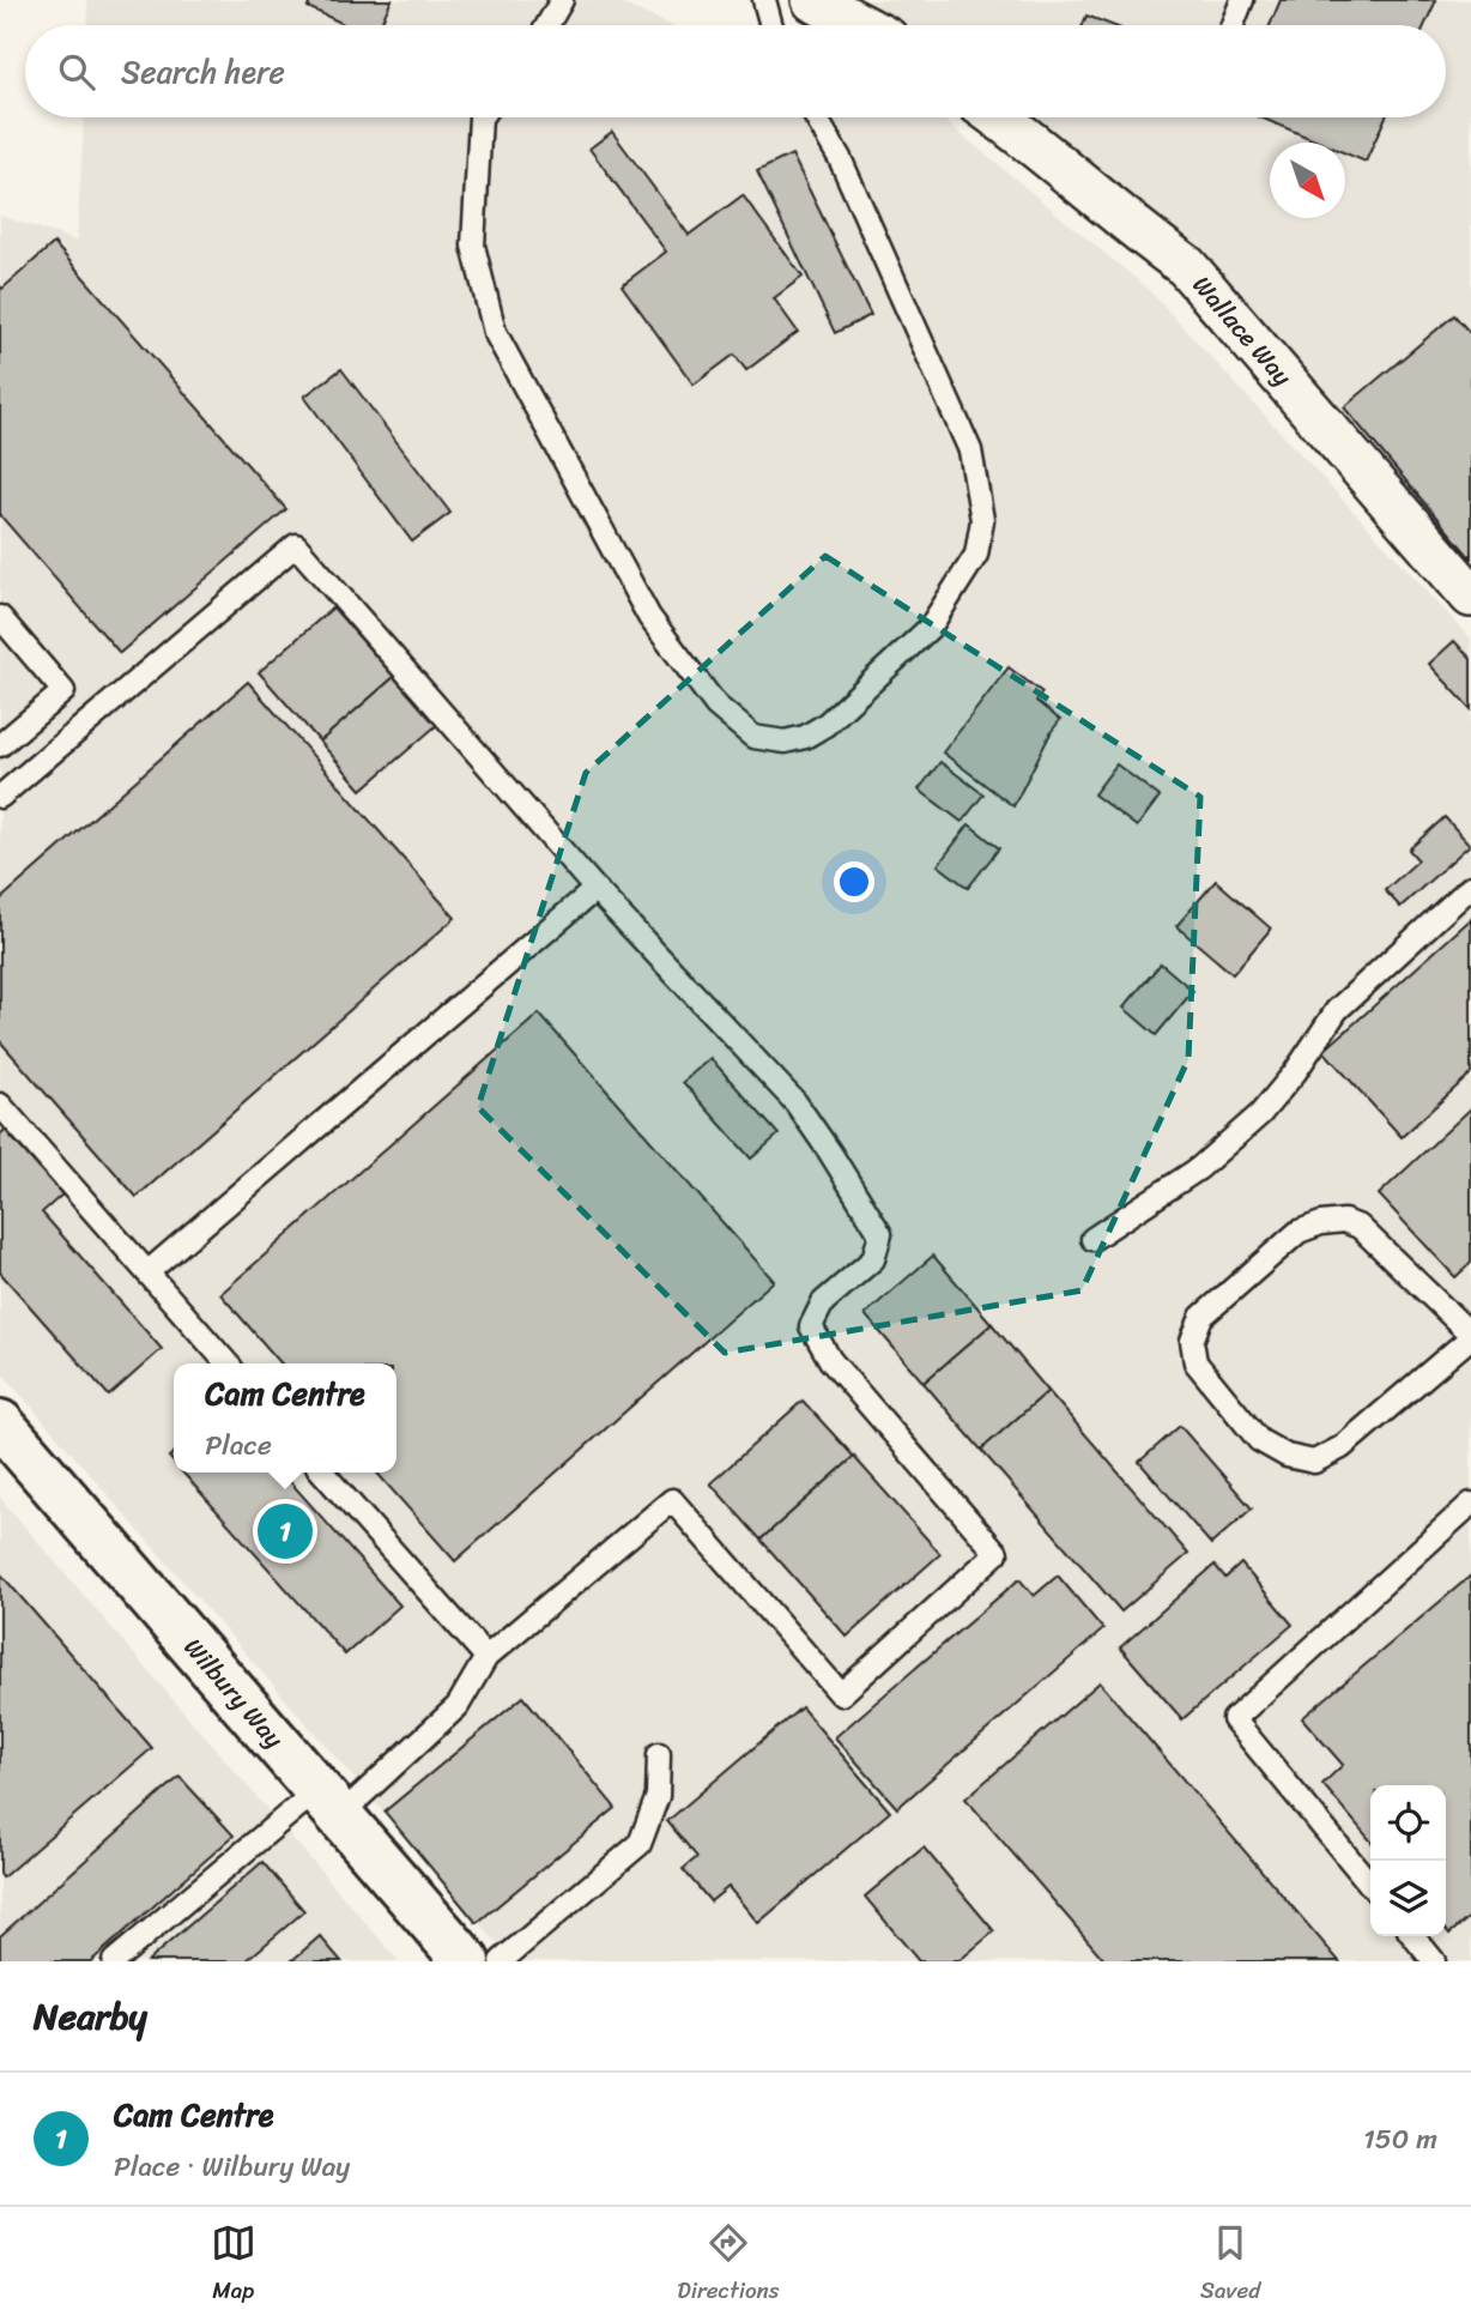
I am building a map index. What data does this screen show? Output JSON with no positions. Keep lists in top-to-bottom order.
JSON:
{
  "streets": {
    "street": ["Wallace Way", "Wilbury Way"]
  },
  "north": "bottom right",
  "page": {
    "search": "Search here",
    "popup": ["Cam Centre", "Place"],
    "pins": "1",
    "heading": "Nearby",
    "list": [
      {
        "mark": "1",
        "name": "Cam Centre",
        "note": "Place · Wilbury Way",
        "value": "150 m"
      }
    ],
    "nav": ["Map", "Directions", "Saved"]
  }
}
